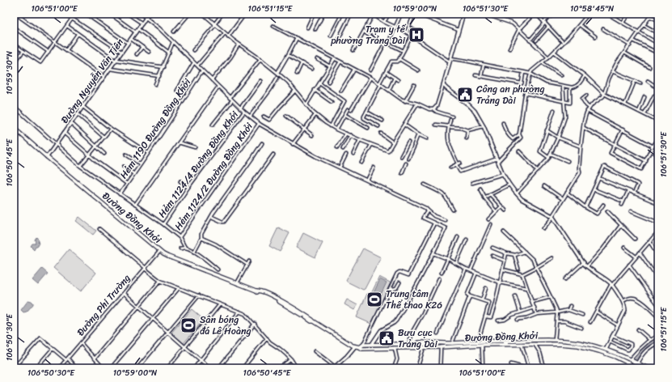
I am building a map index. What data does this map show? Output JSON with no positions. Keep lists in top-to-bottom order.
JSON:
{
  "streets": {
    "main road": ["Đường Đồng Khởi"],
    "street": [
      "Đường Nguyễn Văn Tiên",
      "Hẻm 1190 Đường Đồng Khởi",
      "Hẻm 1124/4 Đường Đồng Khởi",
      "Hẻm 1124/2 Đường Đồng Khởi",
      "Đường Phi Trường"
    ]
  },
  "crossings": [
    ["Đường Nguyễn Văn Tiên", "Đường Đồng Khởi"],
    ["Đường Đồng Khởi", "Đường Phi Trường"]
  ],
  "places": {
    "hospital": ["Trạm y tế phường Trảng Dài"],
    "public building": ["Công an phường Trảng Dài", "Bưu cục Trảng Dài"],
    "sports": ["Trung tâm Thể thao K26", "Sân bóng đá Lê Hoàng"]
  },
  "coordinates": [
    "106°51'00\"E",
    "106°51'15\"E",
    "10°59'00\"N",
    "106°51'30\"E",
    "10°58'45\"N",
    "10°59'30\"N",
    "106°50'45\"E",
    "106°50'30\"E"
  ]
}
